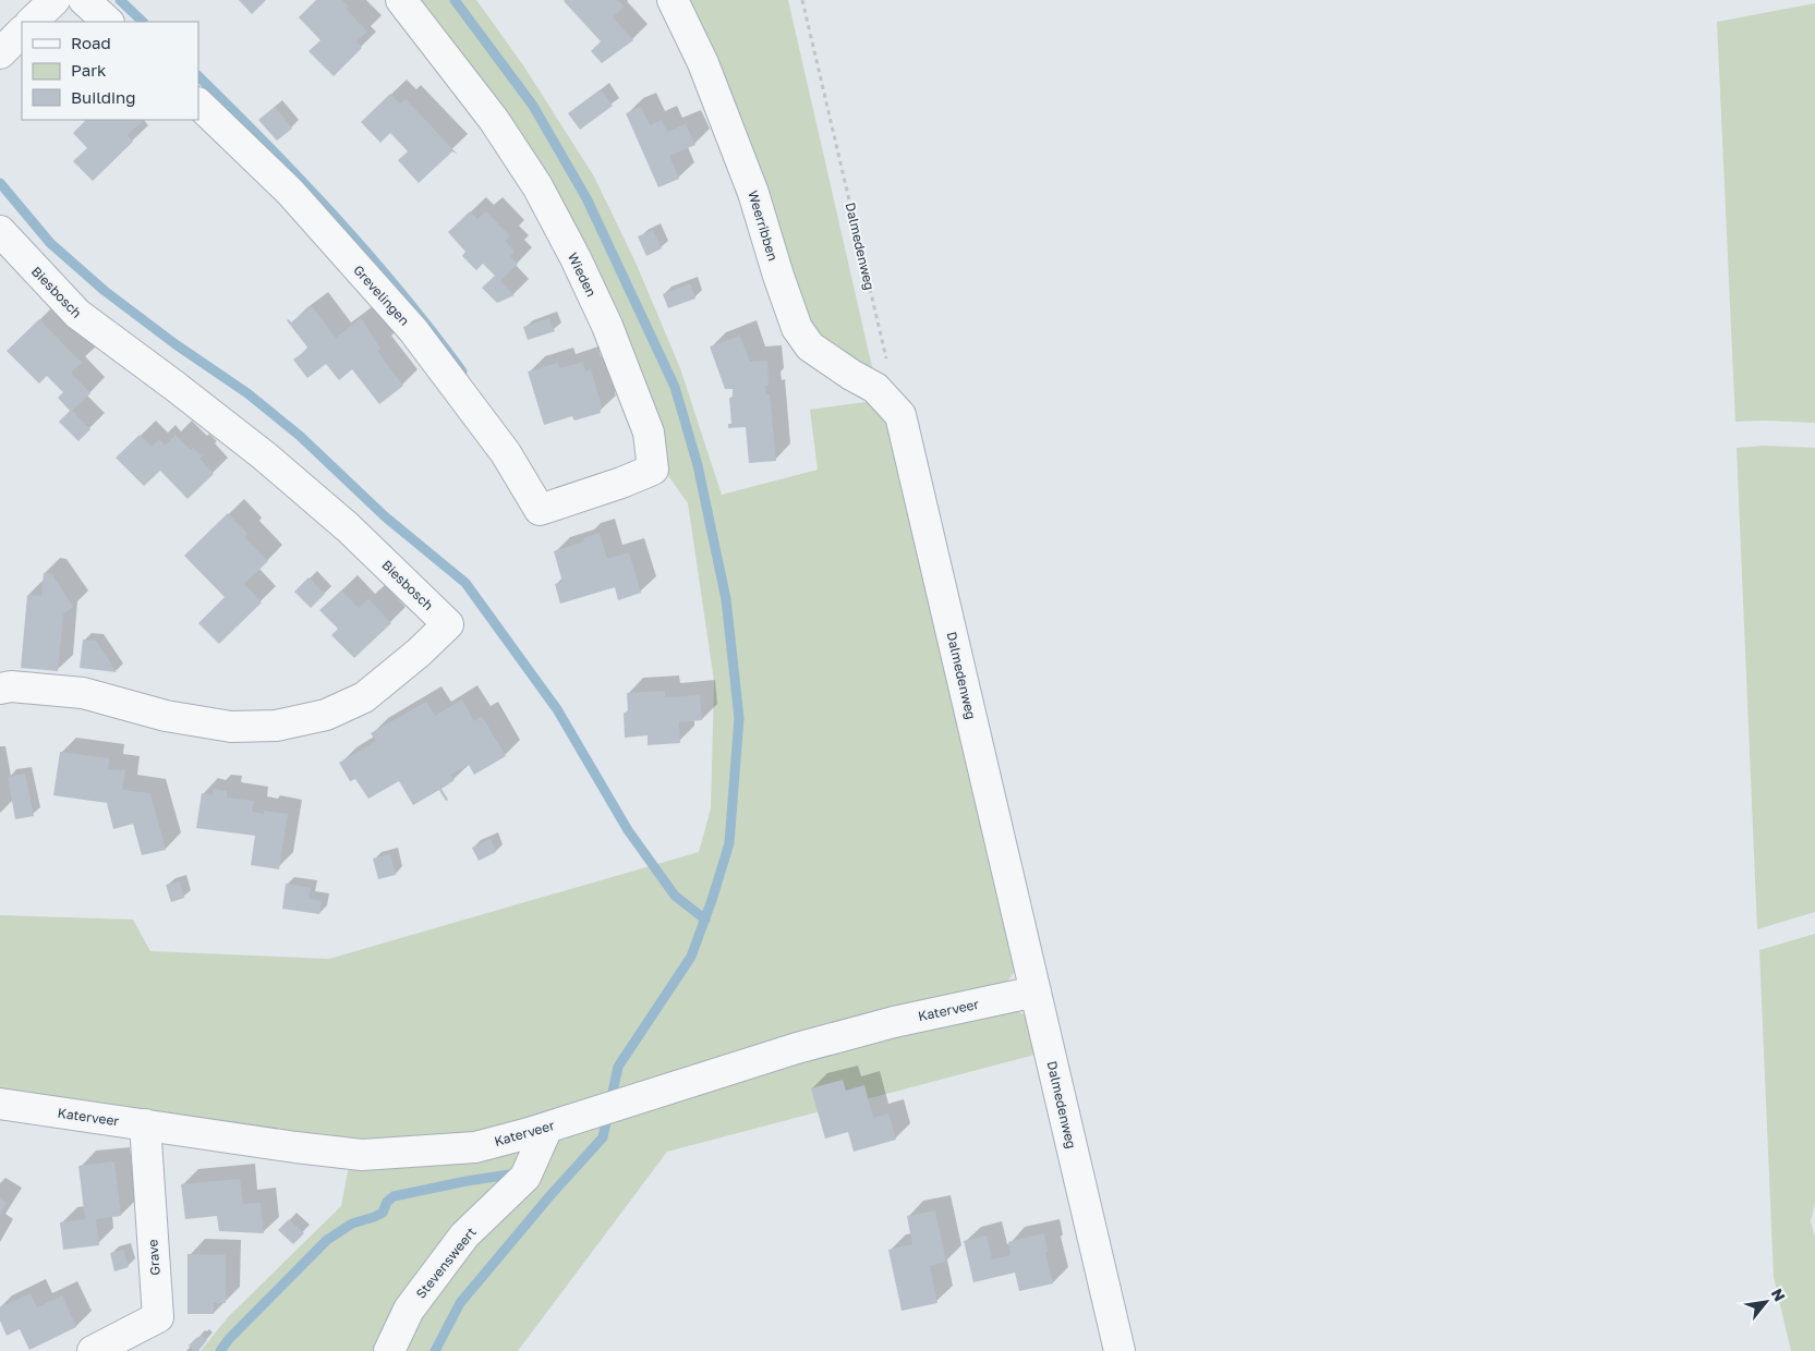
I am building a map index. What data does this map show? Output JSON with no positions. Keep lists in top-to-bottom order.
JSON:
{
  "streets": {
    "street": [
      "Weerribben",
      "Dalmedenweg",
      "Wieden",
      "Biesbosch",
      "Grevelingen",
      "Katerveer",
      "Grave",
      "Stevensweert"
    ]
  },
  "crossings": [
    ["Weerribben", "Dalmedenweg"],
    ["Dalmedenweg", "Katerveer"],
    ["Wieden", "Grevelingen"],
    ["Katerveer", "Grave"],
    ["Katerveer", "Stevensweert"]
  ],
  "legend": ["Road", "Park", "Building"],
  "north": "top right"
}
